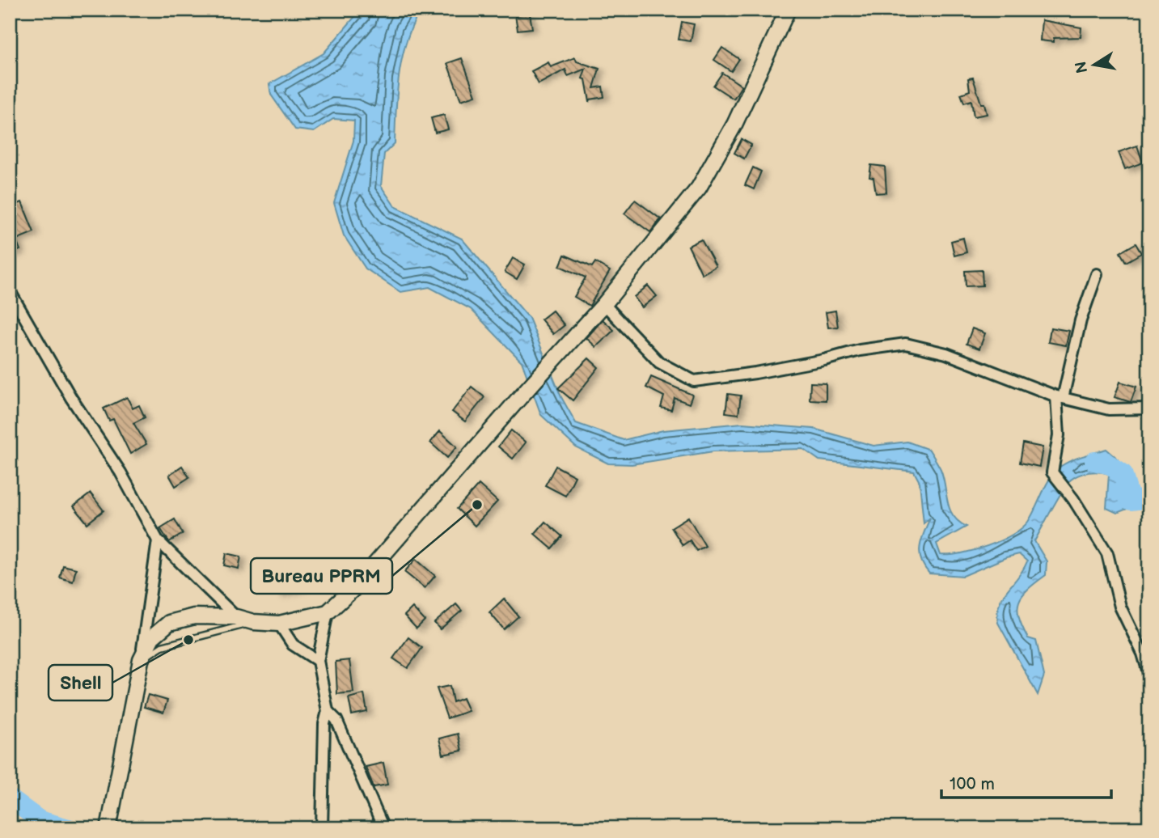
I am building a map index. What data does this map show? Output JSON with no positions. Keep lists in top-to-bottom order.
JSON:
{
  "places": ["Bureau PPRM", "Shell"],
  "scale_bar": "100 m",
  "north": "left"
}
